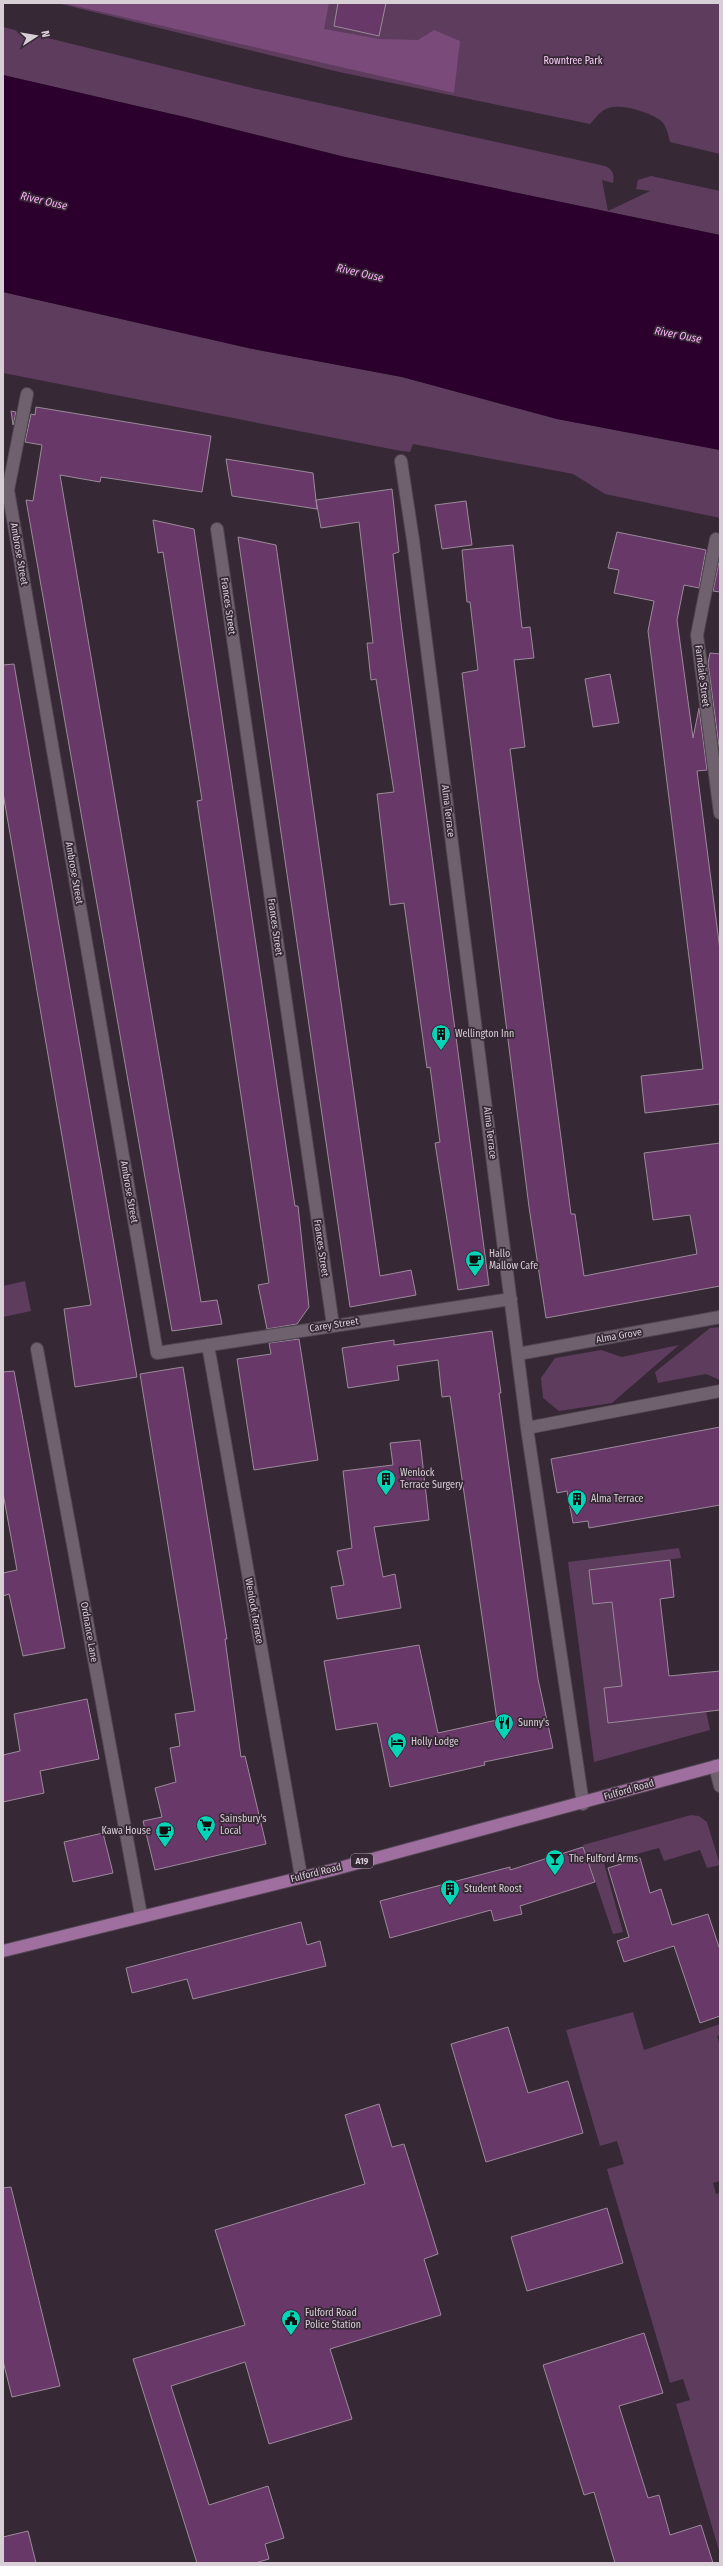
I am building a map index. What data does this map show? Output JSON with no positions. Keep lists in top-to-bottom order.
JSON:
{
  "streets": {
    "main road": ["Fulford Road", "A19"],
    "street": [
      "Ambrose Street",
      "Frances Street",
      "Farndale Street",
      "Alma Terrace",
      "Carey Street",
      "Alma Grove",
      "Wenlock Terrace",
      "Ordnance Lane"
    ]
  },
  "crossings": [
    ["Ambrose Street", "Carey Street"],
    ["Frances Street", "Carey Street"],
    ["Alma Terrace", "Carey Street"],
    ["Alma Terrace", "Alma Grove"],
    ["Alma Terrace", "Fulford Road"],
    ["Carey Street", "Wenlock Terrace"],
    ["Wenlock Terrace", "Fulford Road"],
    ["Ordnance Lane", "Fulford Road"]
  ],
  "water": ["River Ouse"],
  "parks": ["Rowntree Park"],
  "places": {
    "building": [
      "Wellington Inn",
      "Wenlock Terrace Surgery",
      "Alma Terrace",
      "Student Roost"
    ],
    "cafe": ["Hallo Mallow Cafe", "Kawa House"],
    "restaurant": ["Sunny's"],
    "hotel": ["Holly Lodge"],
    "supermarket": ["Sainsbury's Local"],
    "bar": ["The Fulford Arms"],
    "public building": ["Fulford Road Police Station"]
  },
  "north": "right"
}
